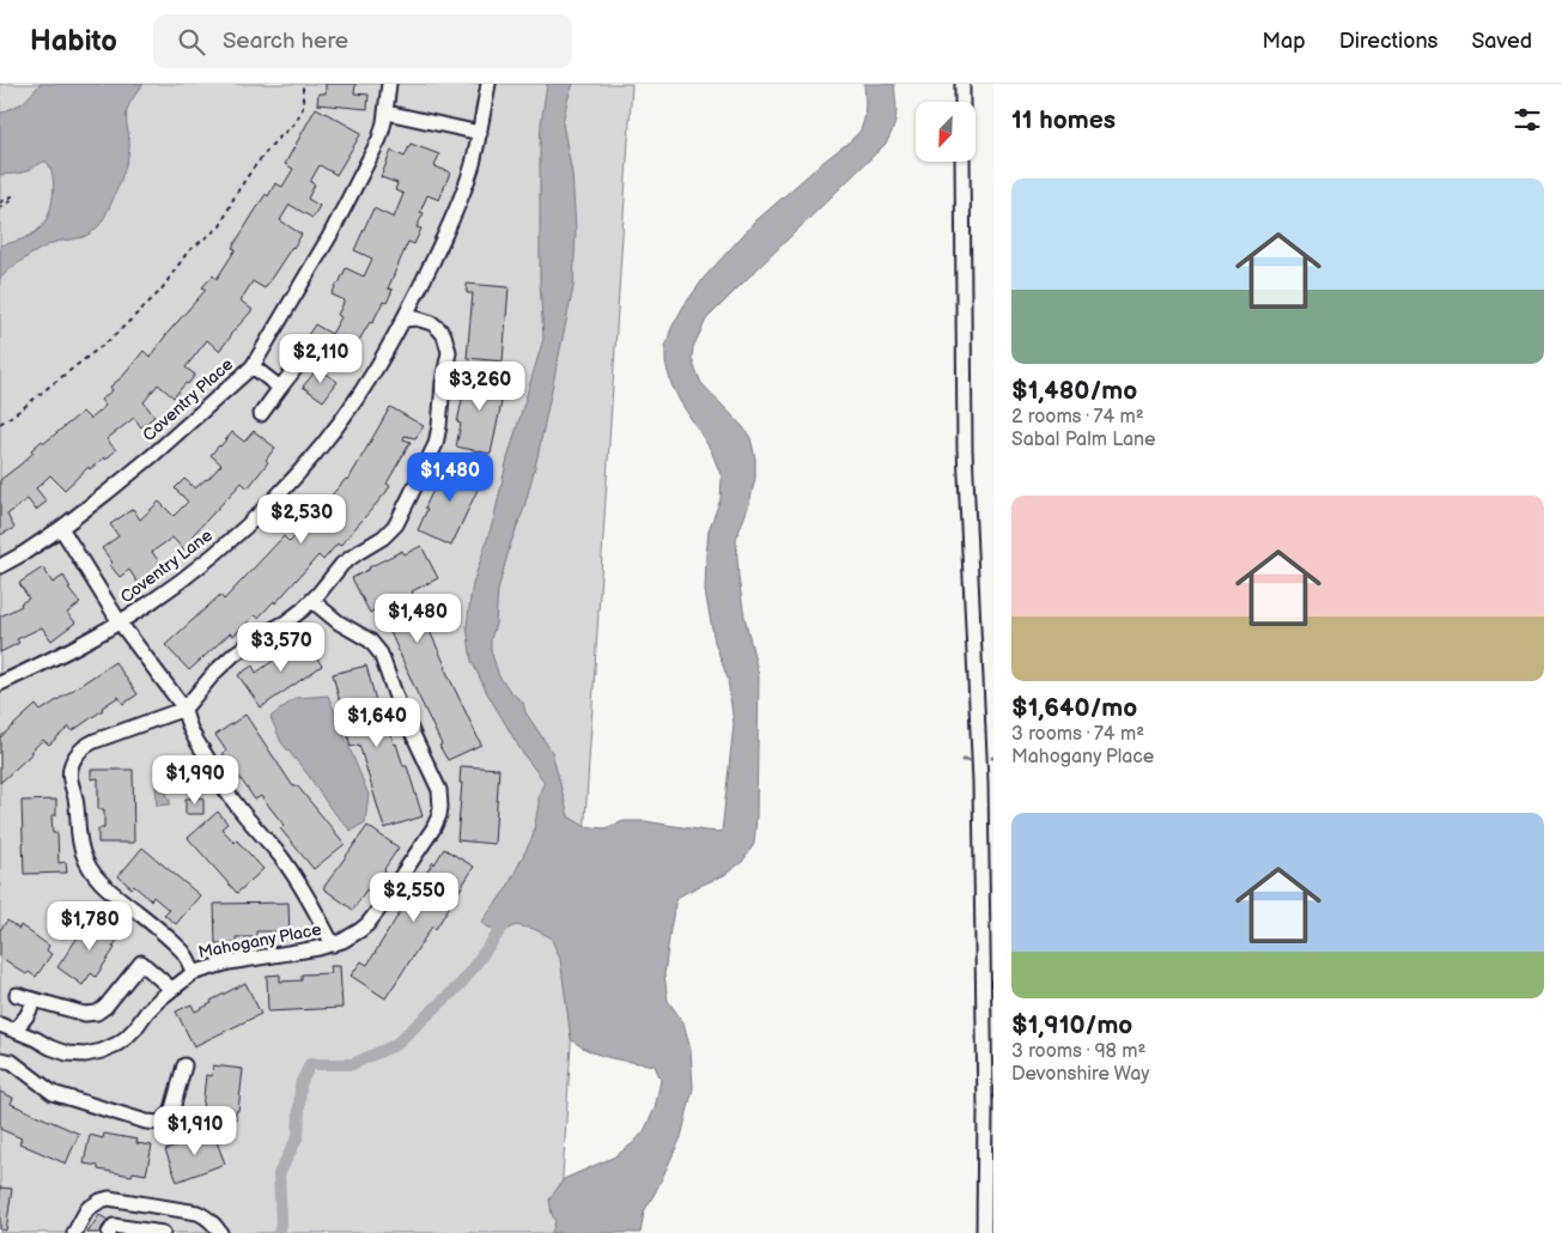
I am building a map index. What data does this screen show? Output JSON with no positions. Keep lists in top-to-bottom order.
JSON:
{
  "streets": {
    "street": ["Coventry Place", "Coventry Lane", "Mahogany Place"]
  },
  "north": "bottom left",
  "page": {
    "header": "Habito",
    "search": "Search here",
    "nav": ["Map", "Directions", "Saved"],
    "heading": "11 homes",
    "list": [
      {
        "name": "$1,480/mo",
        "note": "2 rooms · 74 m² · Sabal Palm Lane"
      },
      {
        "name": "$1,640/mo",
        "note": "3 rooms · 74 m² · Mahogany Place"
      },
      {
        "name": "$1,910/mo",
        "note": "3 rooms · 98 m² · Devonshire Way"
      }
    ],
    "price": [
      "$2,110",
      "$3,260",
      "$1,480",
      "$2,530",
      "$1,480",
      "$3,570",
      "$1,640",
      "$1,990",
      "$2,550",
      "$1,780",
      "$1,910"
    ]
  }
}
